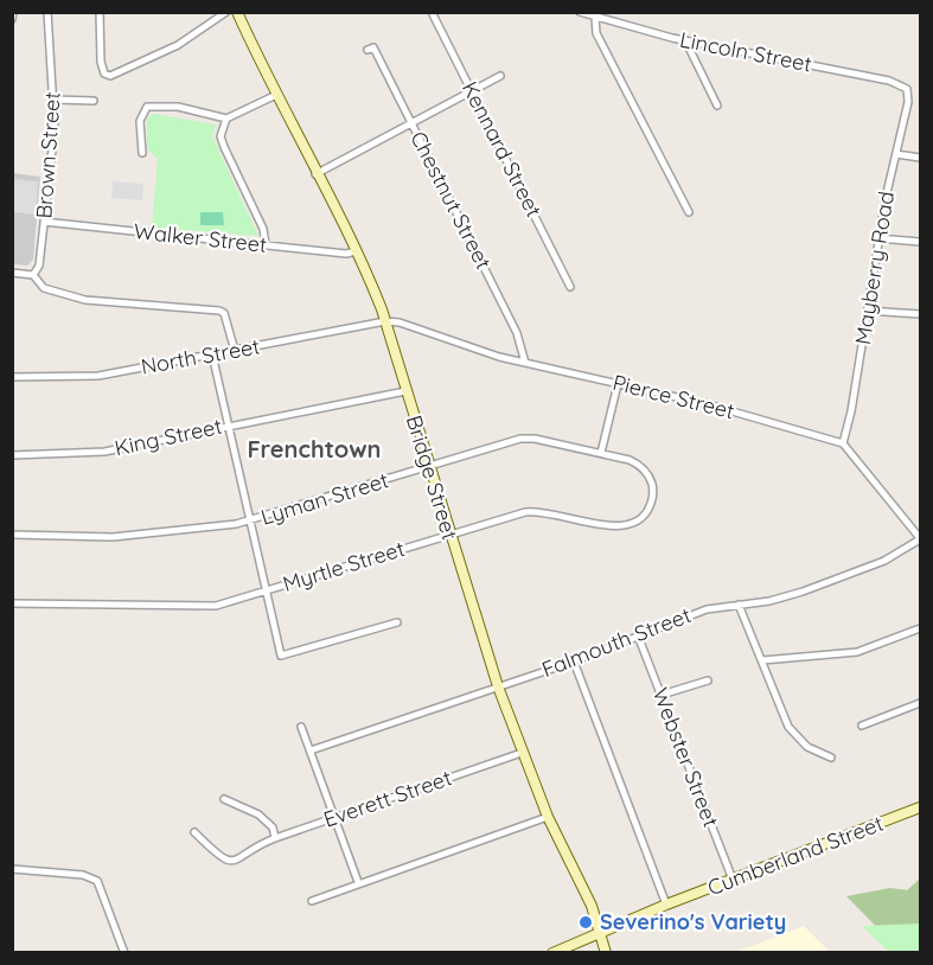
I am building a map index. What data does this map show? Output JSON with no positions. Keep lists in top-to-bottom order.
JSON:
{
  "streets": {
    "street": [
      "Lincoln Street",
      "Kennard Street",
      "Brown Street",
      "Chestnut Street",
      "Walker Street",
      "Mayberry Road",
      "North Street",
      "Pierce Street",
      "King Street",
      "Bridge Street",
      "Lyman Street",
      "Myrtle Street",
      "Falmouth Street",
      "Webster Street",
      "Everett Street",
      "Cumberland Street"
    ]
  },
  "crossings": [
    ["Lincoln Street", "Mayberry Road"],
    ["Brown Street", "Walker Street"],
    ["Chestnut Street", "Pierce Street"],
    ["Walker Street", "Bridge Street"],
    ["Mayberry Road", "Pierce Street"],
    ["North Street", "Pierce Street"],
    ["North Street", "Bridge Street"],
    ["Pierce Street", "Bridge Street"],
    ["King Street", "Bridge Street"],
    ["Bridge Street", "Lyman Street"],
    ["Bridge Street", "Myrtle Street"],
    ["Bridge Street", "Falmouth Street"],
    ["Bridge Street", "Everett Street"],
    ["Bridge Street", "Cumberland Street"],
    ["Lyman Street", "Myrtle Street"],
    ["Falmouth Street", "Webster Street"],
    ["Webster Street", "Cumberland Street"]
  ],
  "districts": ["Frenchtown"],
  "places": ["Severino's Variety"]
}
